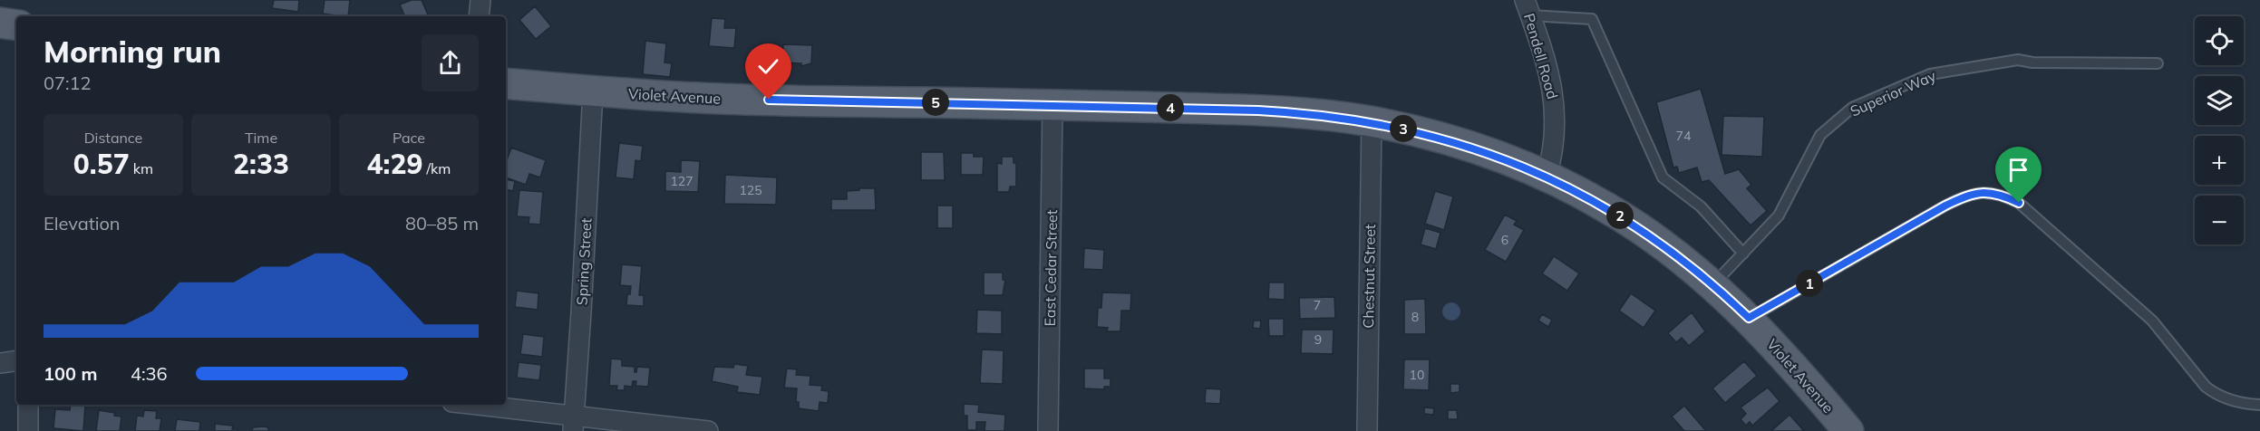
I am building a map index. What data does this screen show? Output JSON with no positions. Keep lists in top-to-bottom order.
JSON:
{
  "streets": {
    "main road": ["Violet Avenue"],
    "street": [
      "Pendell Road",
      "Spring Street",
      "East Cedar Street",
      "Chestnut Street"
    ],
    "lane": ["Superior Way"]
  },
  "crossings": [
    ["Pendell Road", "Violet Avenue"],
    ["Superior Way", "Violet Avenue"],
    ["Violet Avenue", "Spring Street"],
    ["Violet Avenue", "East Cedar Street"],
    ["Violet Avenue", "Chestnut Street"]
  ],
  "house_numbers": [
    "74",
    "127",
    "125",
    "6",
    "7",
    "8",
    "9",
    "10"
  ],
  "page": {
    "map_buttons": ["+", "−"],
    "heading": ["Morning run", "07:12"],
    "pins": [
      "5",
      "4",
      "3",
      "2",
      "1"
    ],
    "stats": [
      ["Distance", "0.57 km"],
      ["Time", "2:33"],
      ["Pace", "4:29 /km"]
    ],
    "chart": ["Elevation", "80–85 m"],
    "list": [
      {
        "name": "100 m",
        "note": "4:36"
      }
    ]
  }
}
